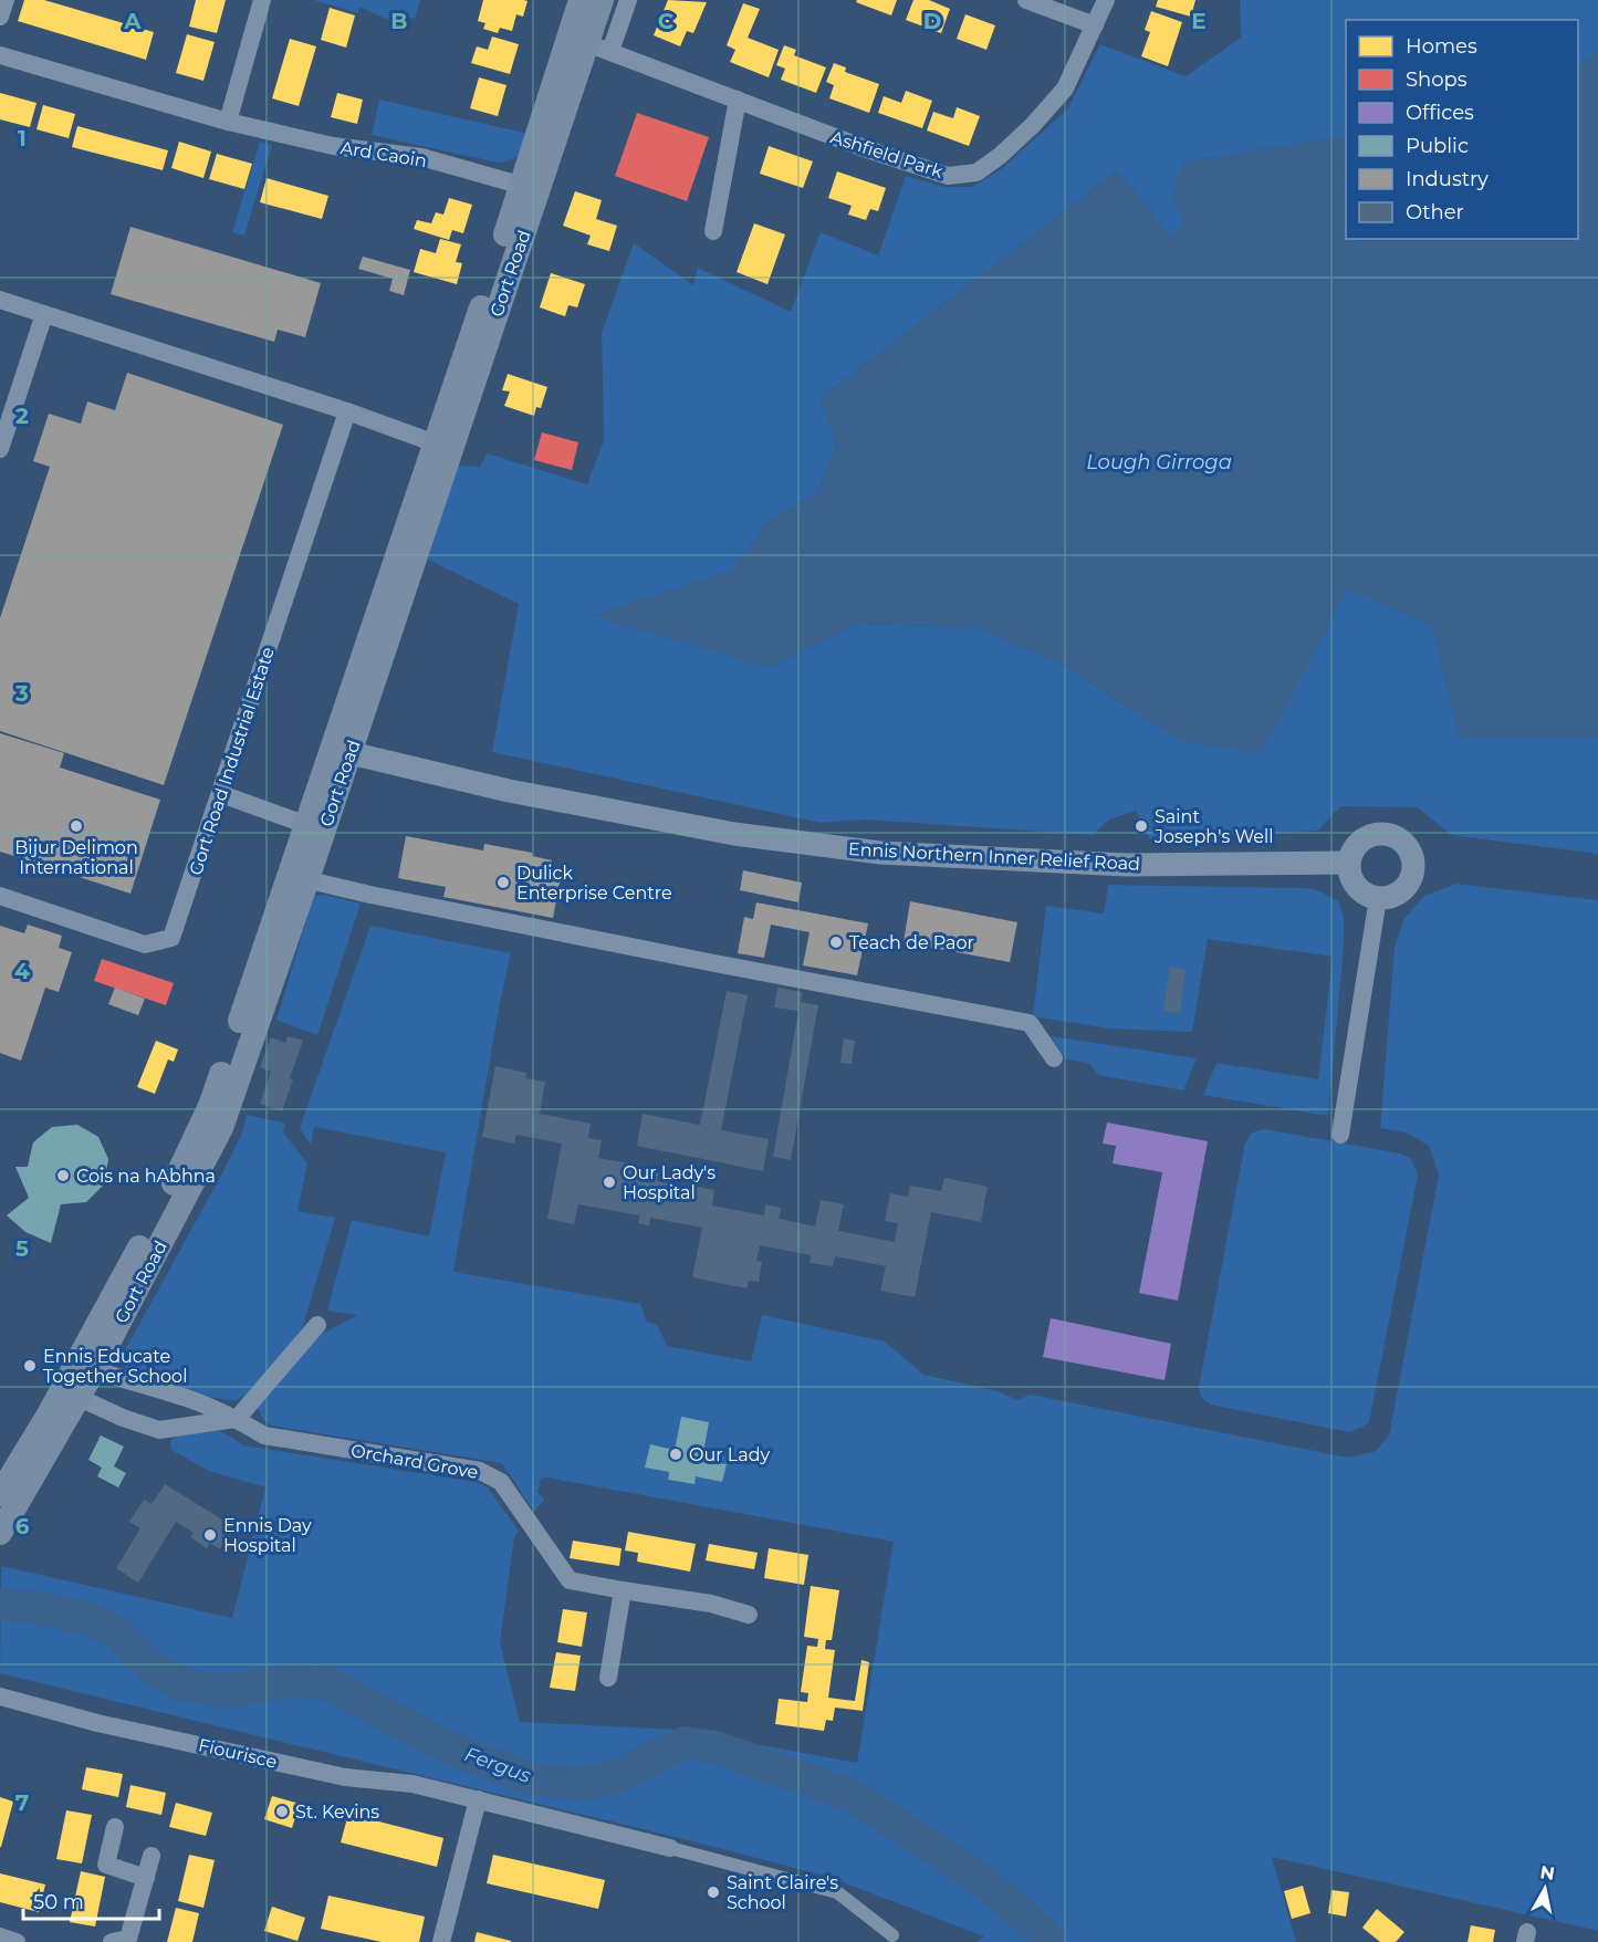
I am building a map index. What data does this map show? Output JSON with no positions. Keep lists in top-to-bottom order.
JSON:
{
  "streets": {
    "main road": ["Gort Road"],
    "street": [
      "Ard Caoin",
      "Ashfield Park",
      "Gort Road Industrial Estate",
      "Ennis Northern Inner Relief Road",
      "Orchard Grove",
      "Fiourisce"
    ]
  },
  "crossings": [
    ["Ard Caoin", "Gort Road"],
    ["Ashfield Park", "Gort Road"],
    ["Gort Road", "Ennis Northern Inner Relief Road"],
    ["Gort Road", "Orchard Grove"]
  ],
  "water": ["Lough Girroga", "Fergus"],
  "places": [
    "Bijur Delimon International",
    "Saint Joseph's Well",
    "Dulick Enterprise Centre",
    "Teach de Paor",
    "Cois na hAbhna",
    "Our Lady's Hospital",
    "Ennis Educate Together School",
    "Our Lady",
    "Ennis Day Hospital",
    "St. Kevins",
    "Saint Claire's School"
  ],
  "legend": [
    "Homes",
    "Shops",
    "Offices",
    "Public",
    "Industry",
    "Other"
  ],
  "scale_bar": "50 m",
  "north": "top",
  "grid": {
    "columns": [
      "A",
      "B",
      "C",
      "D",
      "E"
    ],
    "rows": [
      "1",
      "2",
      "3",
      "4",
      "5",
      "6",
      "7"
    ]
  }
}
